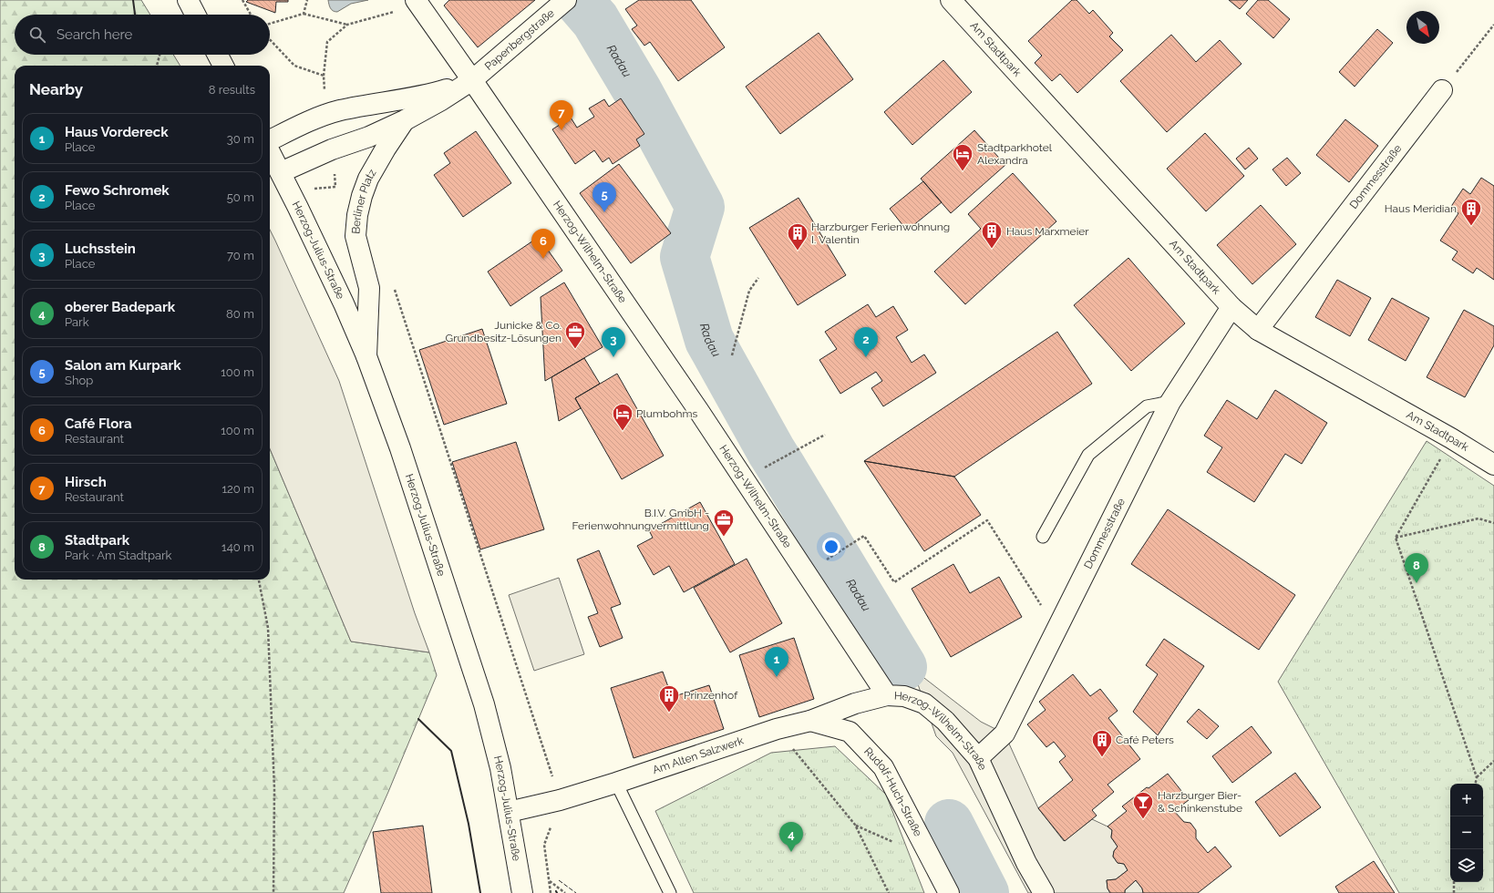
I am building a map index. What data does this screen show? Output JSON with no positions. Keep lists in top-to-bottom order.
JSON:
{
  "streets": {
    "street": [
      "Papenbergstraße",
      "Am Stadtpark",
      "Dommesstraße",
      "Berliner Platz",
      "Herzog-Julius-Straße",
      "Herzog-Wilhelm-Straße",
      "Am Alten Salzwerk",
      "Rudolf-Huch-Straße"
    ]
  },
  "crossings": [
    ["Papenbergstraße", "Berliner Platz"],
    ["Papenbergstraße", "Herzog-Wilhelm-Straße"],
    ["Am Stadtpark", "Dommesstraße"],
    ["Dommesstraße", "Herzog-Wilhelm-Straße"],
    ["Berliner Platz", "Herzog-Julius-Straße"],
    ["Berliner Platz", "Herzog-Wilhelm-Straße"],
    ["Herzog-Julius-Straße", "Am Alten Salzwerk"],
    ["Herzog-Wilhelm-Straße", "Am Alten Salzwerk"],
    ["Am Alten Salzwerk", "Rudolf-Huch-Straße"]
  ],
  "water": ["Radau"],
  "places": {
    "hotel": ["Stadtparkhotel Alexandra", "Plumbohms"],
    "building": [
      "Haus Meridian",
      "Haus Marxmeier",
      "Harzburger Ferienwohnung I. Valentin",
      "Prinzenhof",
      "Café Peters"
    ],
    "office": ["Junicke & Co. Grundbesitz-Lösungen", "B.I.V. GmbH - Ferienwohnungvermittlung"],
    "bar": ["Harzburger Bier- & Schinkenstube"]
  },
  "north": "bottom right",
  "page": {
    "search": "Search here",
    "heading": ["Nearby", "8 results"],
    "pins": [
      "7",
      "5",
      "6",
      "2",
      "3",
      "8",
      "1",
      "4"
    ],
    "list": [
      {
        "mark": "1",
        "name": "Haus Vordereck",
        "note": "Place",
        "value": "30 m"
      },
      {
        "mark": "2",
        "name": "Fewo Schromek",
        "note": "Place",
        "value": "50 m"
      },
      {
        "mark": "3",
        "name": "Luchsstein",
        "note": "Place",
        "value": "70 m"
      },
      {
        "mark": "4",
        "name": "oberer Badepark",
        "note": "Park",
        "value": "80 m"
      },
      {
        "mark": "5",
        "name": "Salon am Kurpark",
        "note": "Shop",
        "value": "100 m"
      },
      {
        "mark": "6",
        "name": "Café Flora",
        "note": "Restaurant",
        "value": "100 m"
      },
      {
        "mark": "7",
        "name": "Hirsch",
        "note": "Restaurant",
        "value": "120 m"
      },
      {
        "mark": "8",
        "name": "Stadtpark",
        "note": "Park · Am Stadtpark",
        "value": "140 m"
      }
    ],
    "map_buttons": ["+", "−"]
  }
}
